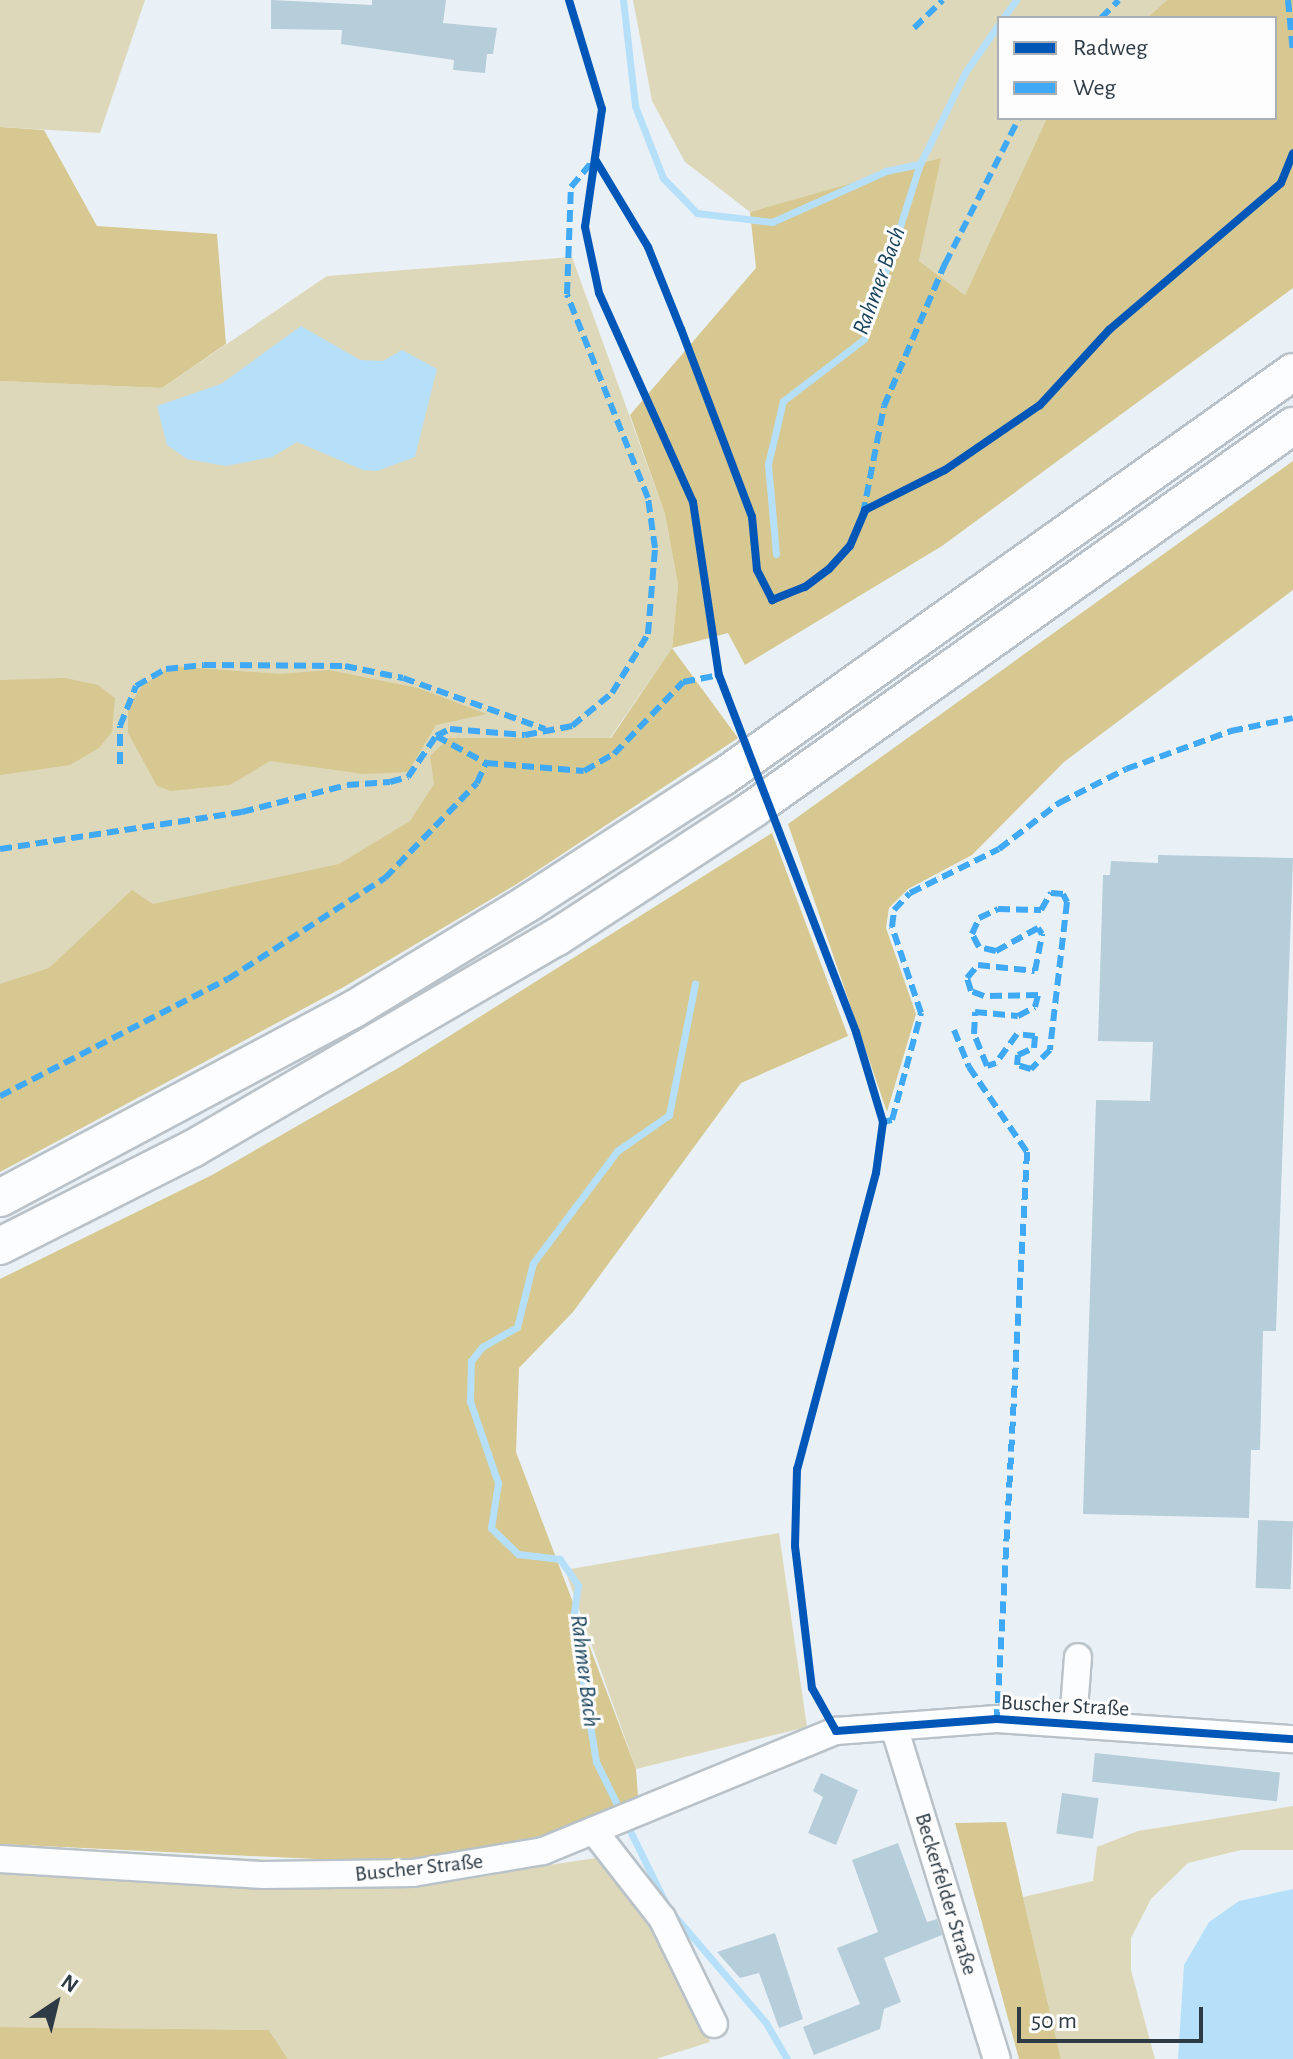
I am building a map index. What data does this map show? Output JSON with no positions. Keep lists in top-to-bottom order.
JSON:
{
  "streets": {
    "street": ["Buscher Straße", "Beckerfelder Straße"]
  },
  "crossings": [
    ["Buscher Straße", "Beckerfelder Straße"]
  ],
  "water": ["Rahmer Bach"],
  "legend": ["Radweg", "Weg"],
  "scale_bar": "50 m",
  "north": "top right"
}
